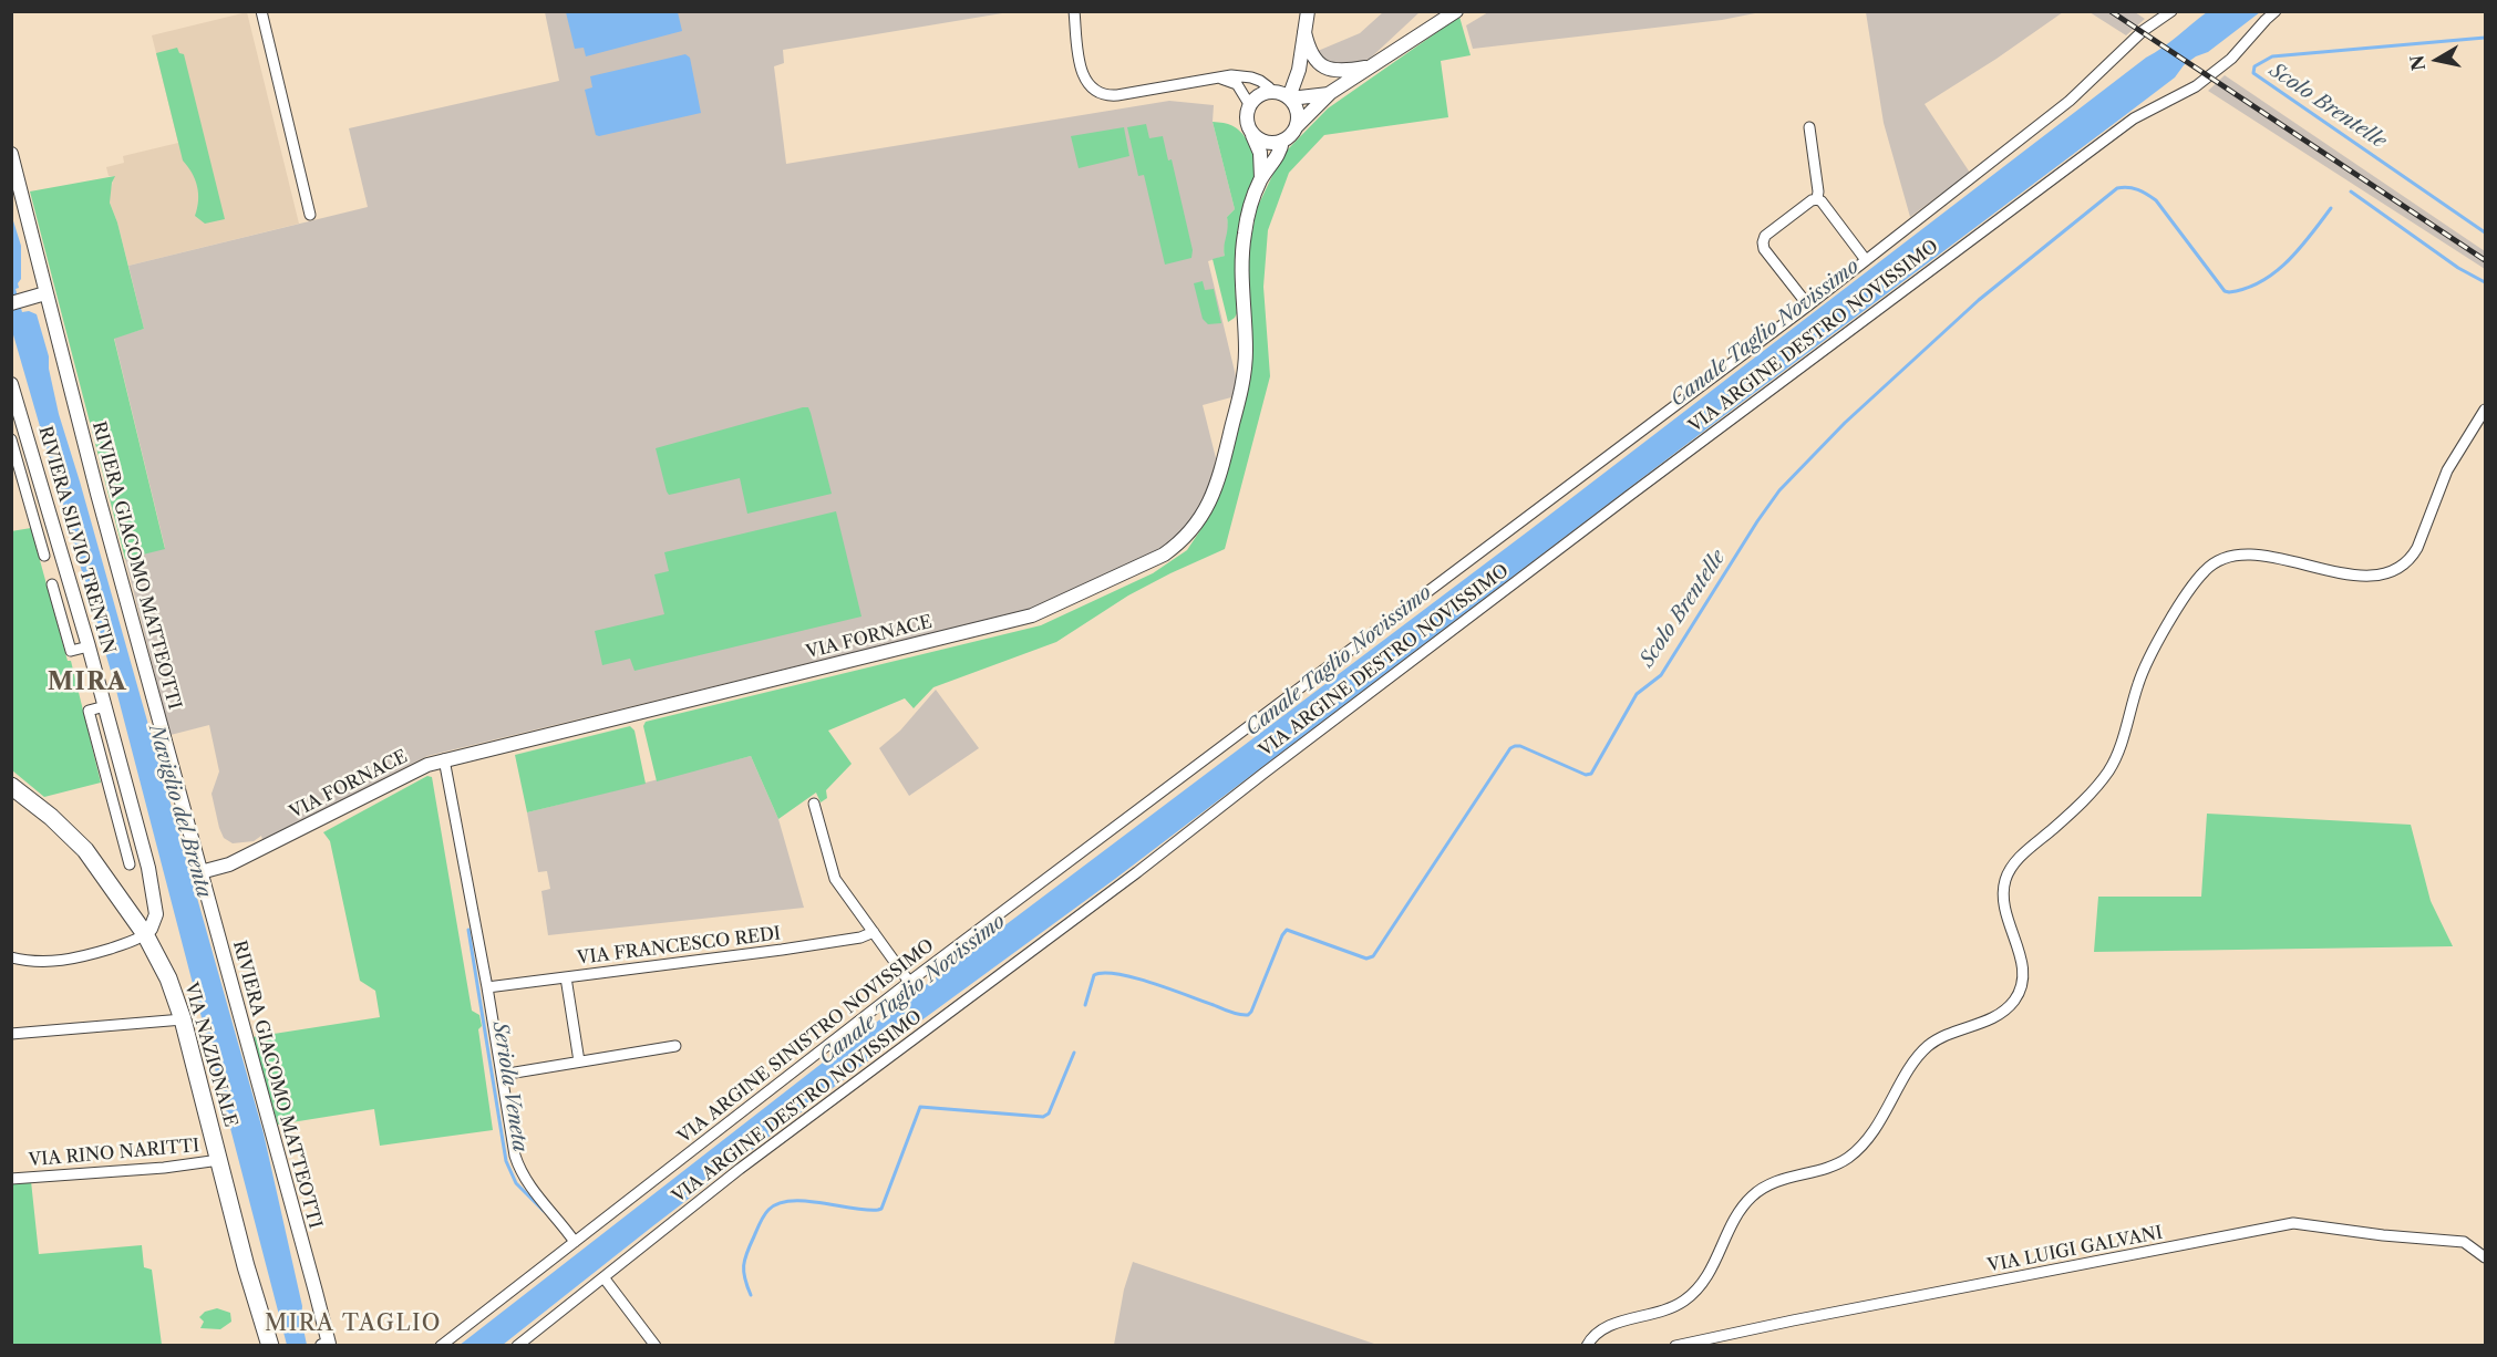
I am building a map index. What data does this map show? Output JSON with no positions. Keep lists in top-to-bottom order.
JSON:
{
  "streets": {
    "main road": ["VIA NAZIONALE"],
    "street": [
      "VIA ARGINE DESTRO NOVISSIMO",
      "RIVIERA SILVIO TRENTIN",
      "RIVIERA GIACOMO MATTEOTTI",
      "VIA FORNACE",
      "VIA FRANCESCO REDI",
      "VIA ARGINE SINISTRO NOVISSIMO",
      "VIA RINO NARITTI",
      "VIA LUIGI GALVANI"
    ]
  },
  "crossings": [
    ["RIVIERA SILVIO TRENTIN", "VIA NAZIONALE"],
    ["RIVIERA GIACOMO MATTEOTTI", "VIA FORNACE"],
    ["VIA NAZIONALE", "VIA RINO NARITTI"]
  ],
  "districts": ["MIRA", "MIRA TAGLIO"],
  "water": [
    "Scolo Brentelle",
    "Canale Taglio Novissimo",
    "Naviglio del Brenta",
    "Seriola Veneta"
  ],
  "north": "left"
}
